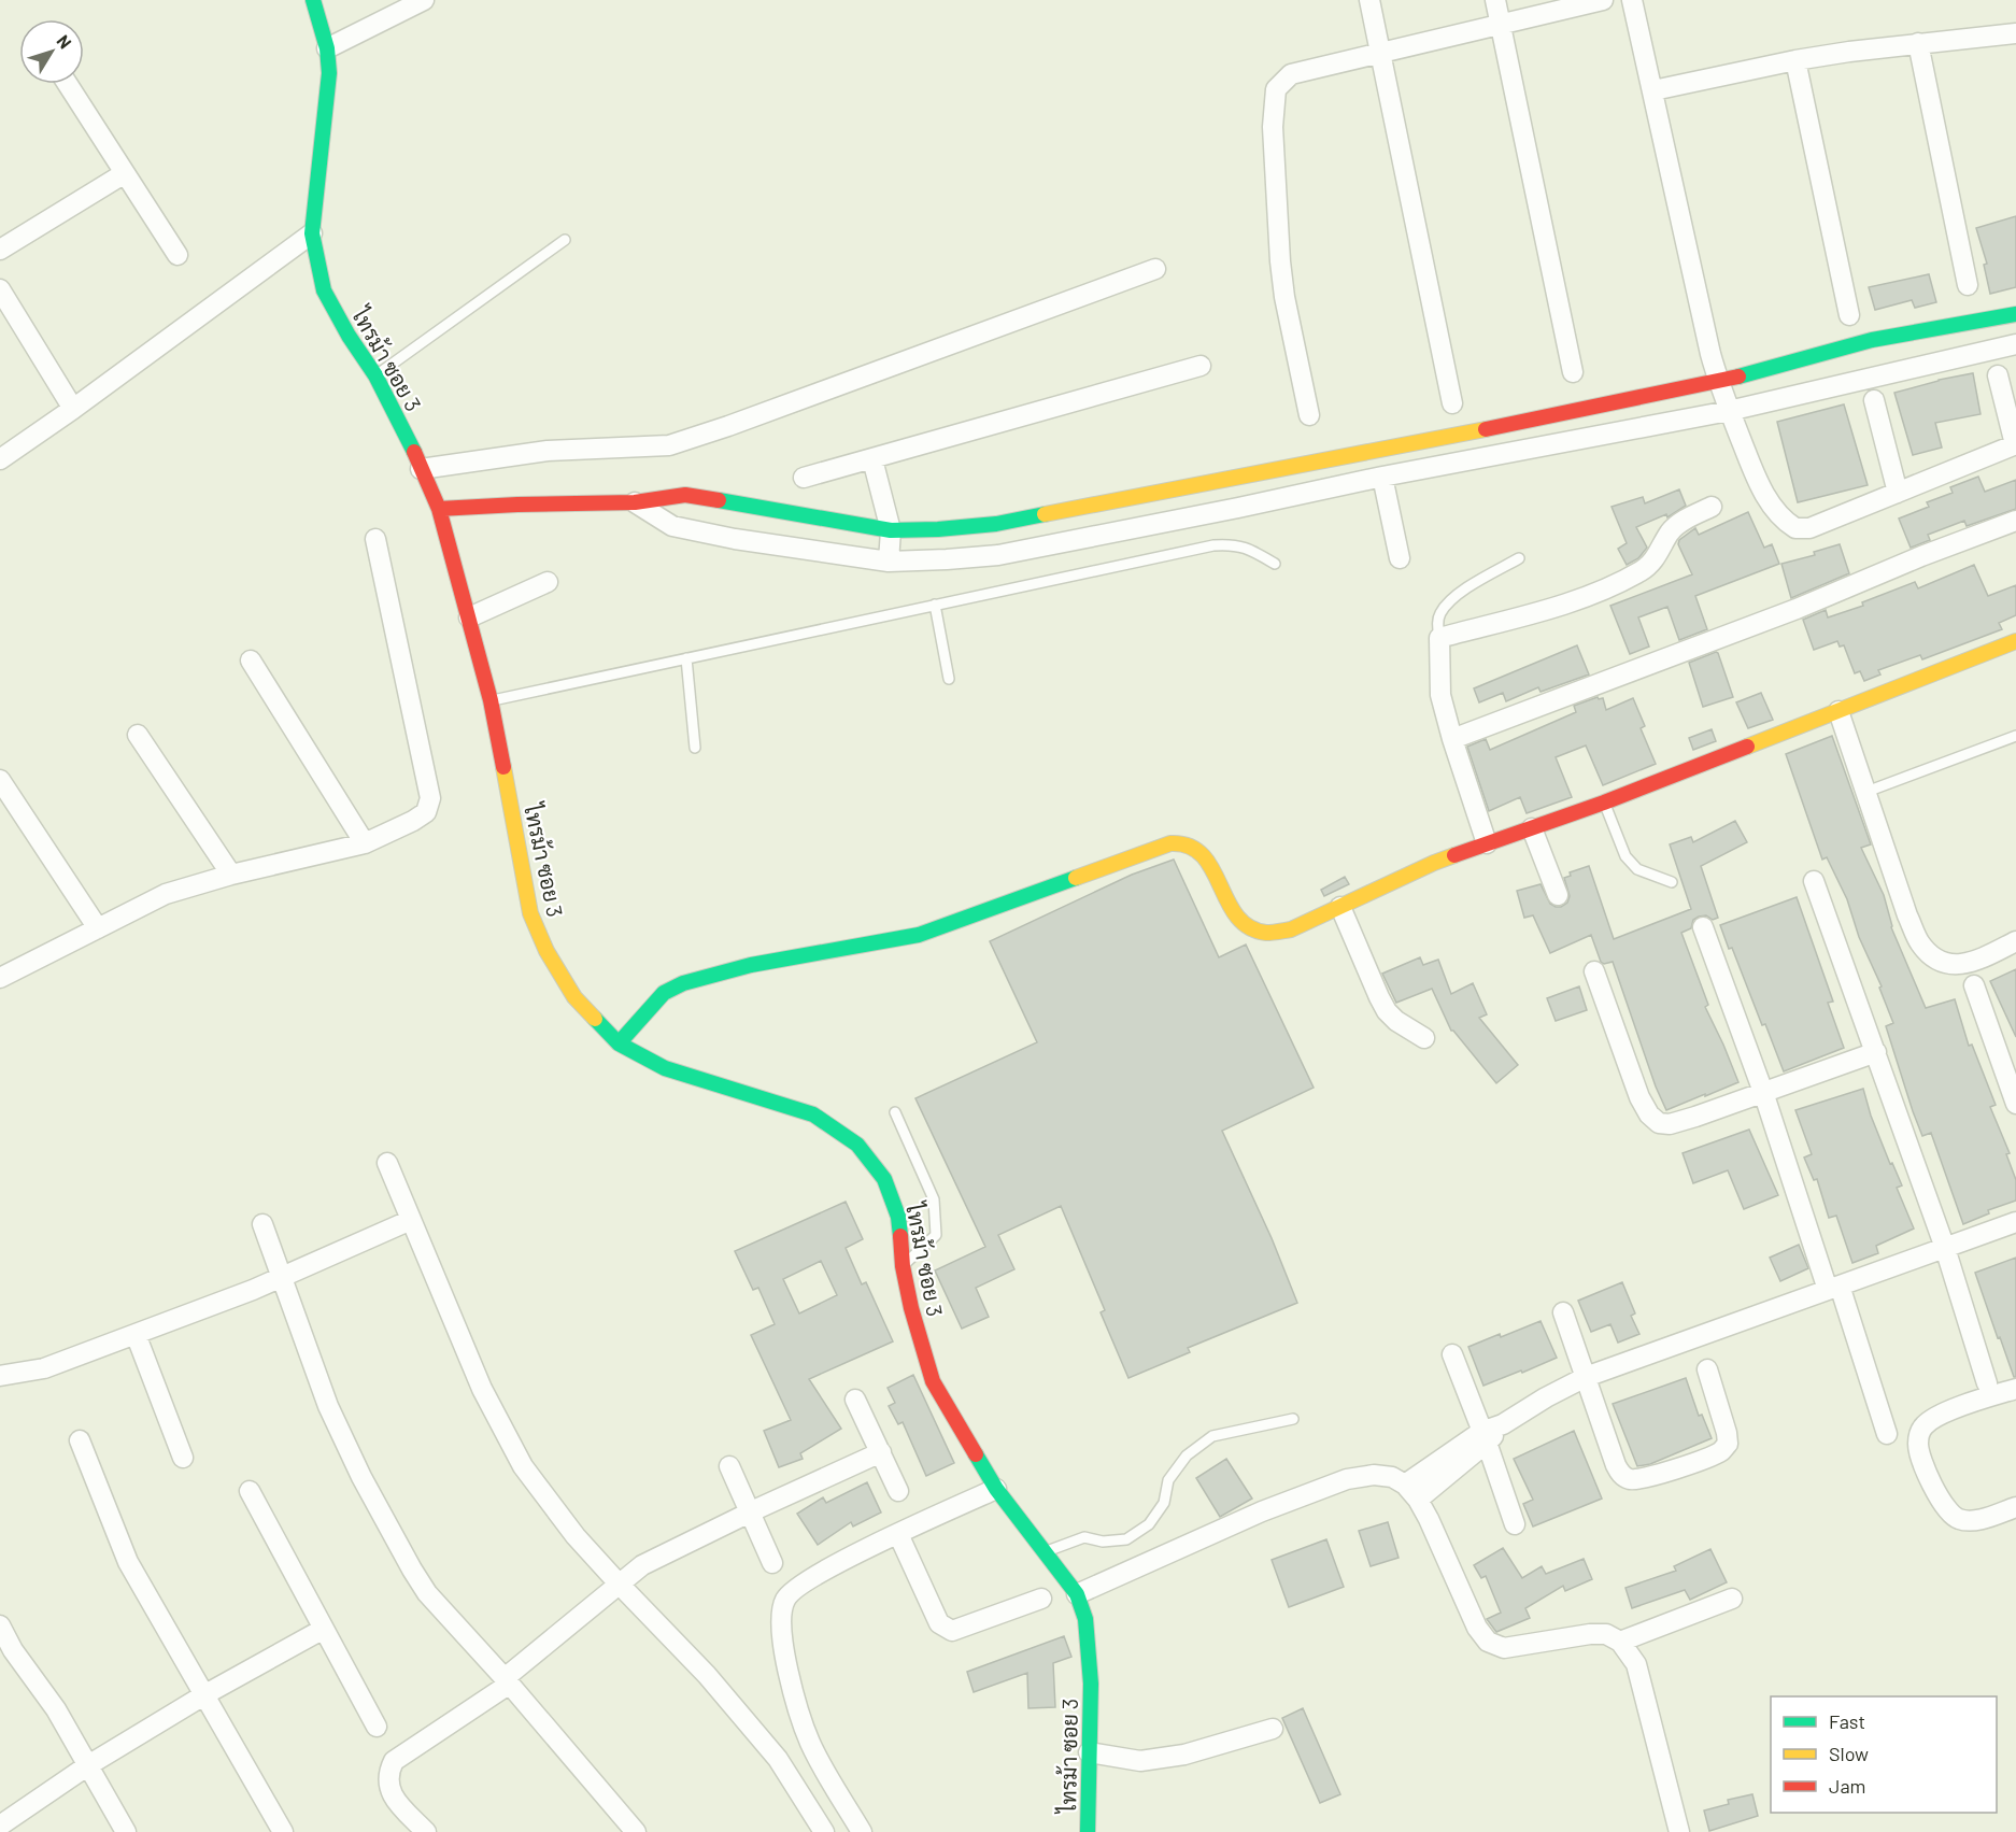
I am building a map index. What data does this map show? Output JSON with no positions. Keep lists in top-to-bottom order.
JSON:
{
  "streets": {
    "street": ["ไทรม้า ซอย 3"]
  },
  "legend": ["Fast", "Slow", "Jam"],
  "north": "top right"
}
